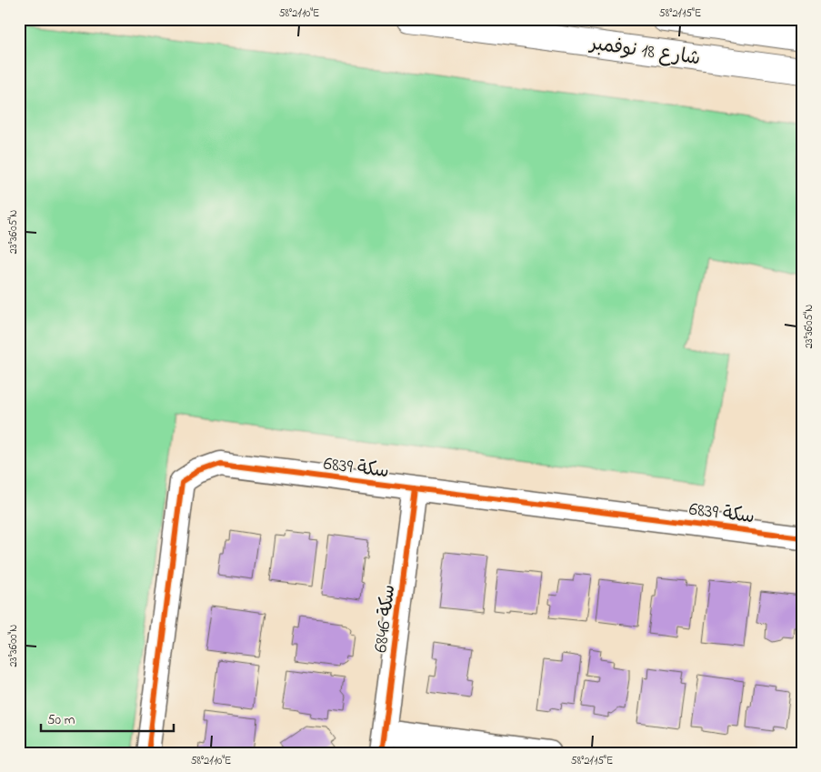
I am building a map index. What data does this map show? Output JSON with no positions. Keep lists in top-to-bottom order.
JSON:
{
  "streets": {
    "main road": ["شارع 18 نوفمبر"],
    "street": ["سكة 6839", "سكة 6846"]
  },
  "crossings": [
    ["سكة 6839", "سكة 6846"]
  ],
  "scale_bar": "50 m",
  "coordinates": [
    "58°21'10\"E",
    "58°21'15\"E",
    "23°36'05\"N",
    "23°36'00\"N"
  ]
}
